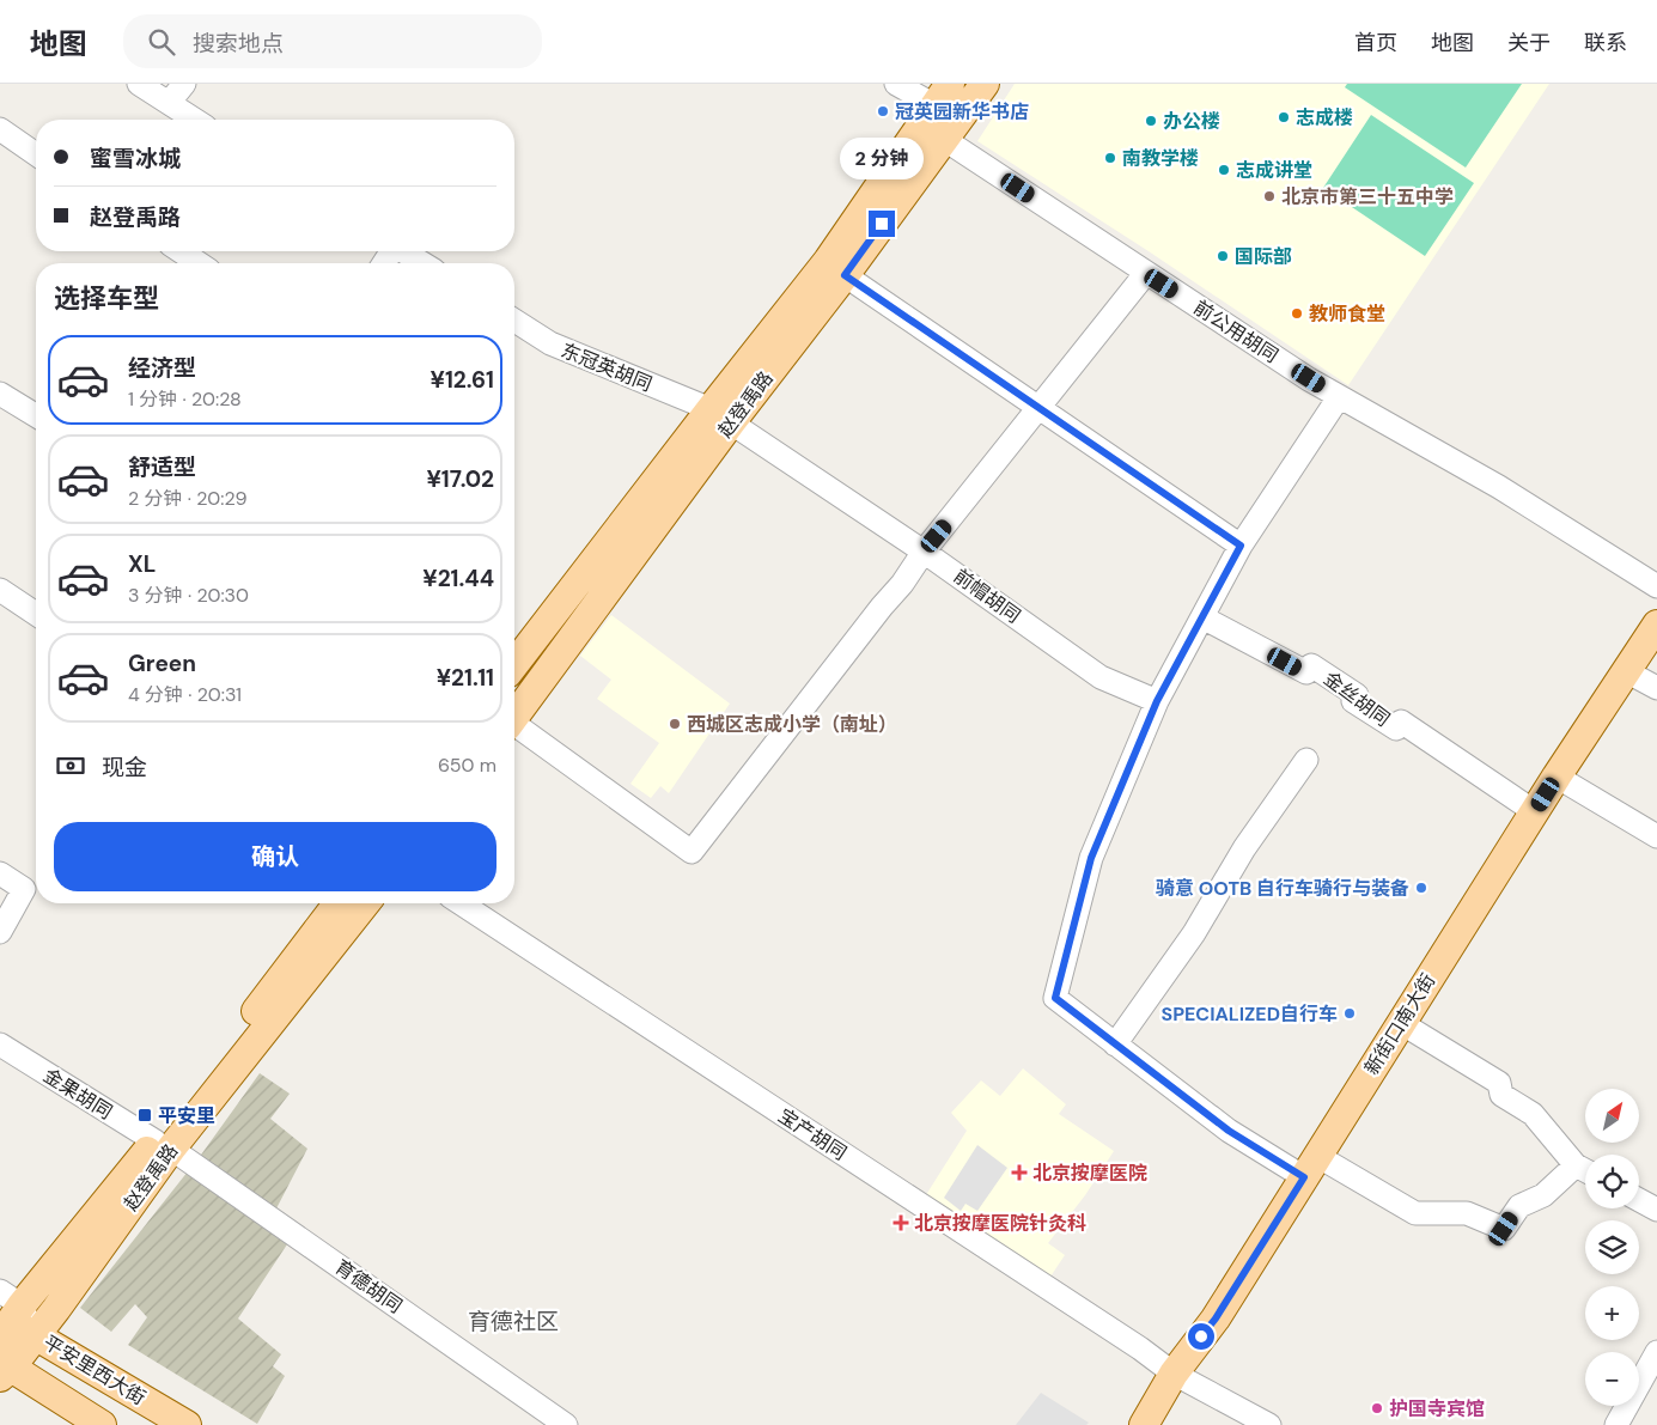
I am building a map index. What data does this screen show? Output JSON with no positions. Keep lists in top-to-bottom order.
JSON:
{
  "streets": {
    "main road": ["赵登禹路", "新街口南大街", "平安里西大街"],
    "street": [
      "前公用胡同",
      "东冠英胡同",
      "前帽胡同",
      "金丝胡同",
      "金果胡同",
      "宝产胡同",
      "育德胡同"
    ]
  },
  "crossings": [
    ["前公用胡同", "赵登禹路"],
    ["东冠英胡同", "赵登禹路"],
    ["东冠英胡同", "前帽胡同"],
    ["赵登禹路", "前帽胡同"],
    ["赵登禹路", "金果胡同"],
    ["赵登禹路", "育德胡同"],
    ["赵登禹路", "平安里西大街"],
    ["金丝胡同", "新街口南大街"],
    ["新街口南大街", "宝产胡同"],
    ["金果胡同", "育德胡同"]
  ],
  "districts": ["育德社区"],
  "places": {
    "other": [
      "冠英园新华书店",
      "志成楼",
      "办公楼",
      "南教学楼",
      "志成讲堂",
      "北京市第三十五中学",
      "国际部",
      "教师食堂",
      "西城区志成小学（南址）",
      "骑意 OOTB 自行车骑行与装备",
      "SPECIALIZED自行车",
      "护国寺宾馆"
    ],
    "transit": ["平安里"],
    "health": ["北京按摩医院", "北京按摩医院针灸科"]
  },
  "north": "top right",
  "page": {
    "header": "地图",
    "search": "搜索地点",
    "nav": [
      "首页",
      "地图",
      "关于",
      "联系"
    ],
    "banner": ["蜜雪冰城", "赵登禹路"],
    "bubble": "2 分钟",
    "heading": "选择车型",
    "list": [
      {
        "name": "经济型",
        "note": "1 分钟 · 20:28",
        "value": "¥12.61"
      },
      {
        "name": "舒适型",
        "note": "2 分钟 · 20:29",
        "value": "¥17.02"
      },
      {
        "name": "XL",
        "note": "3 分钟 · 20:30",
        "value": "¥21.44"
      },
      {
        "name": "Green",
        "note": "4 分钟 · 20:31",
        "value": "¥21.11"
      }
    ],
    "pay": ["现金", "650 m"],
    "buttons": "确认",
    "map_buttons": ["+", "−"]
  }
}
